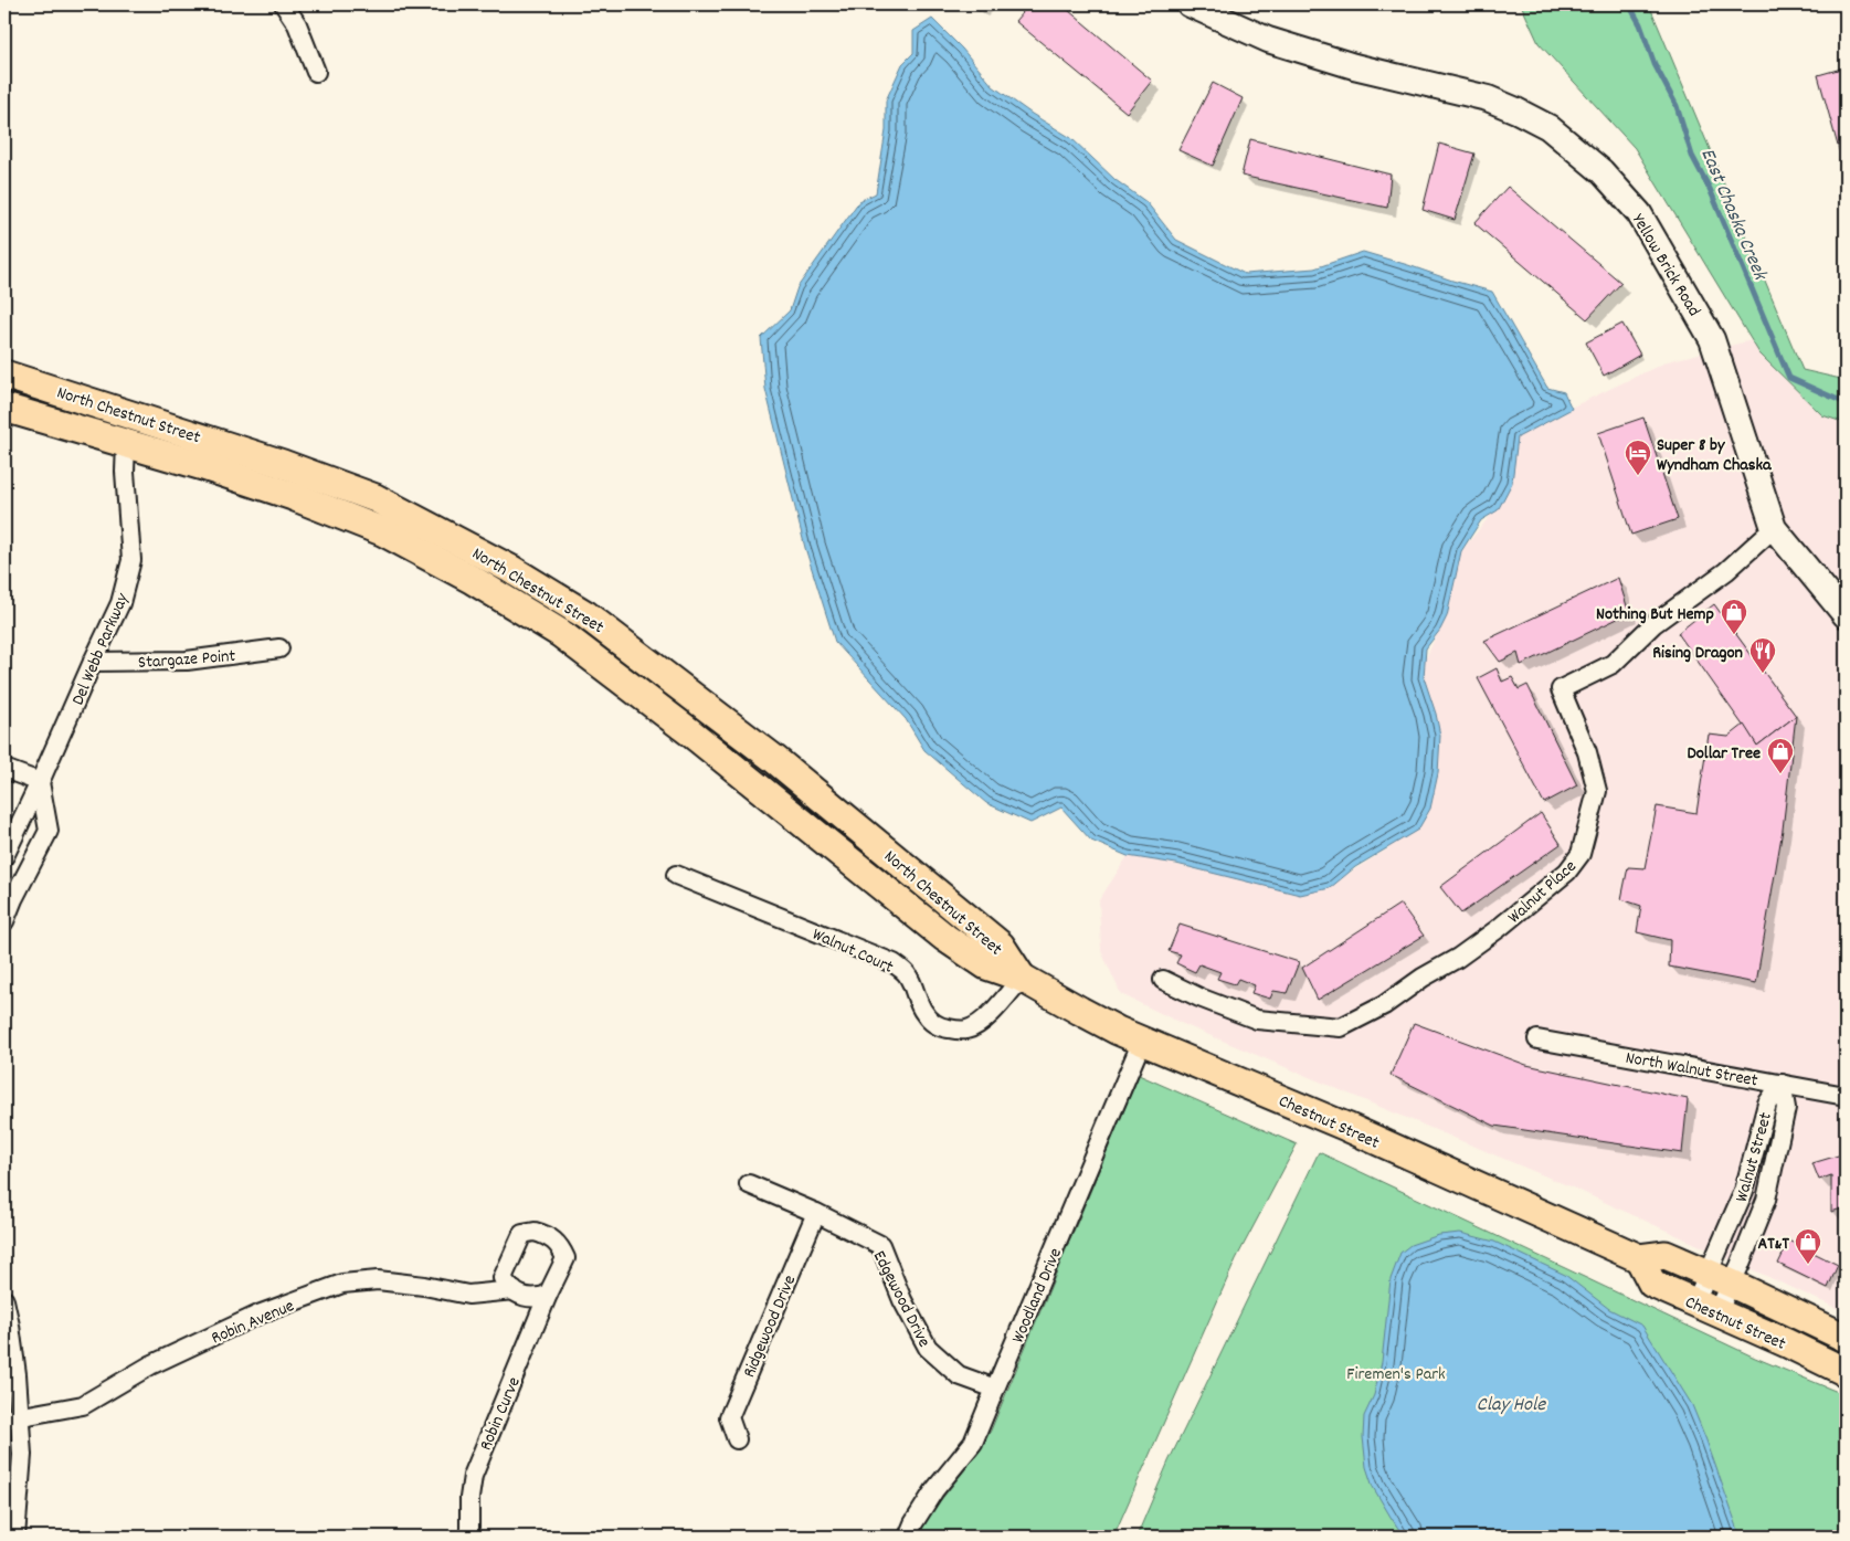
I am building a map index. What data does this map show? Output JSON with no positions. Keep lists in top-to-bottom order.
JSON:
{
  "streets": {
    "main road": ["North Chestnut Street", "Chestnut Street"],
    "street": [
      "Yellow Brick Road",
      "Del Webb Parkway",
      "Stargaze Point",
      "Walnut Place",
      "Walnut Court",
      "North Walnut Street",
      "Walnut Street",
      "Woodland Drive",
      "Edgewood Drive",
      "Robin Avenue",
      "Ridgewood Drive",
      "Robin Curve"
    ]
  },
  "crossings": [
    ["Yellow Brick Road", "Walnut Place"],
    ["North Chestnut Street", "Del Webb Parkway"],
    ["North Chestnut Street", "Walnut Court"],
    ["North Chestnut Street", "Chestnut Street"],
    ["Del Webb Parkway", "Stargaze Point"],
    ["Walnut Court", "Chestnut Street"],
    ["North Walnut Street", "Walnut Street"],
    ["Chestnut Street", "Walnut Street"],
    ["Chestnut Street", "Woodland Drive"],
    ["Woodland Drive", "Edgewood Drive"],
    ["Edgewood Drive", "Ridgewood Drive"],
    ["Robin Avenue", "Robin Curve"]
  ],
  "water": ["East Chaska Creek", "Clay Hole"],
  "parks": ["Firemen's Park"],
  "places": {
    "hotel": ["Super 8 by Wyndham Chaska"],
    "shop": ["Nothing But Hemp", "Dollar Tree", "AT&T"],
    "restaurant": ["Rising Dragon"]
  }
}
